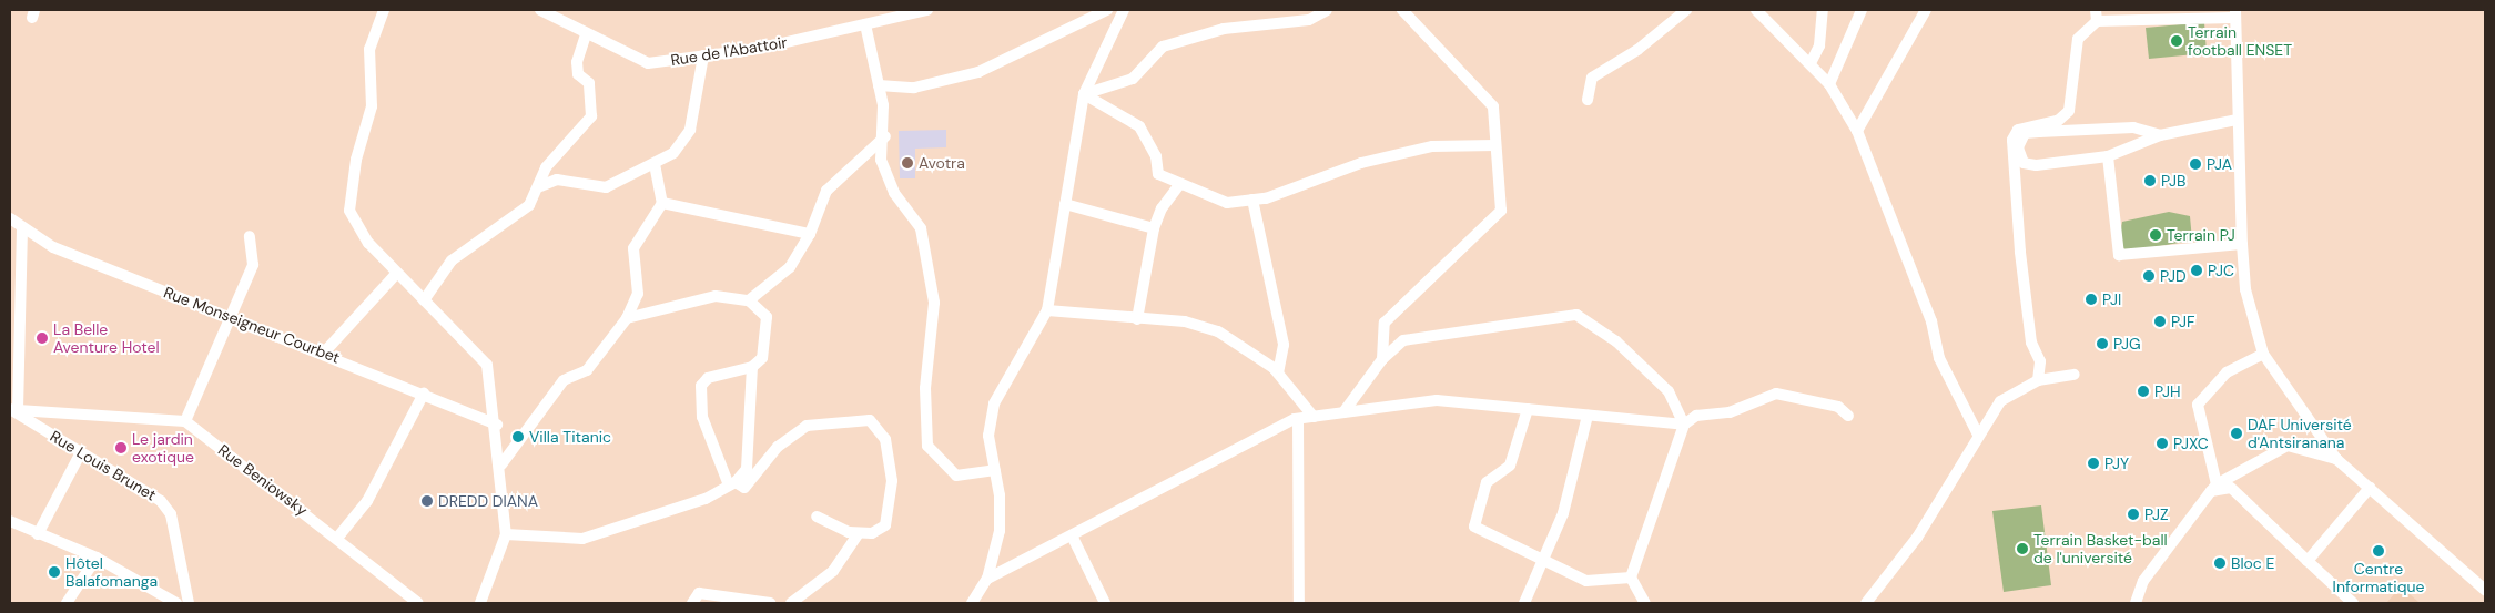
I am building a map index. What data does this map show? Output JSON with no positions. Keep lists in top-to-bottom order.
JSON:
{
  "streets": {
    "street": [
      "Rue de l'Abattoir",
      "Rue Monseigneur Courbet",
      "Rue Louis Brunet",
      "Rue Beniowsky"
    ]
  },
  "places": [
    "Terrain football ENSET",
    "Avotra",
    "PJA",
    "PJB",
    "Terrain PJ",
    "PJC",
    "PJD",
    "PJI",
    "PJF",
    "La Belle Aventure Hotel",
    "PJG",
    "PJH",
    "DAF Université d'Antsiranana",
    "Villa Titanic",
    "PJXC",
    "Le jardin exotique",
    "PJY",
    "DREDD DIANA",
    "PJZ",
    "Terrain Basket-ball de l'université",
    "Centre Informatique",
    "Bloc E",
    "Hôtel Balafomanga"
  ]
}
